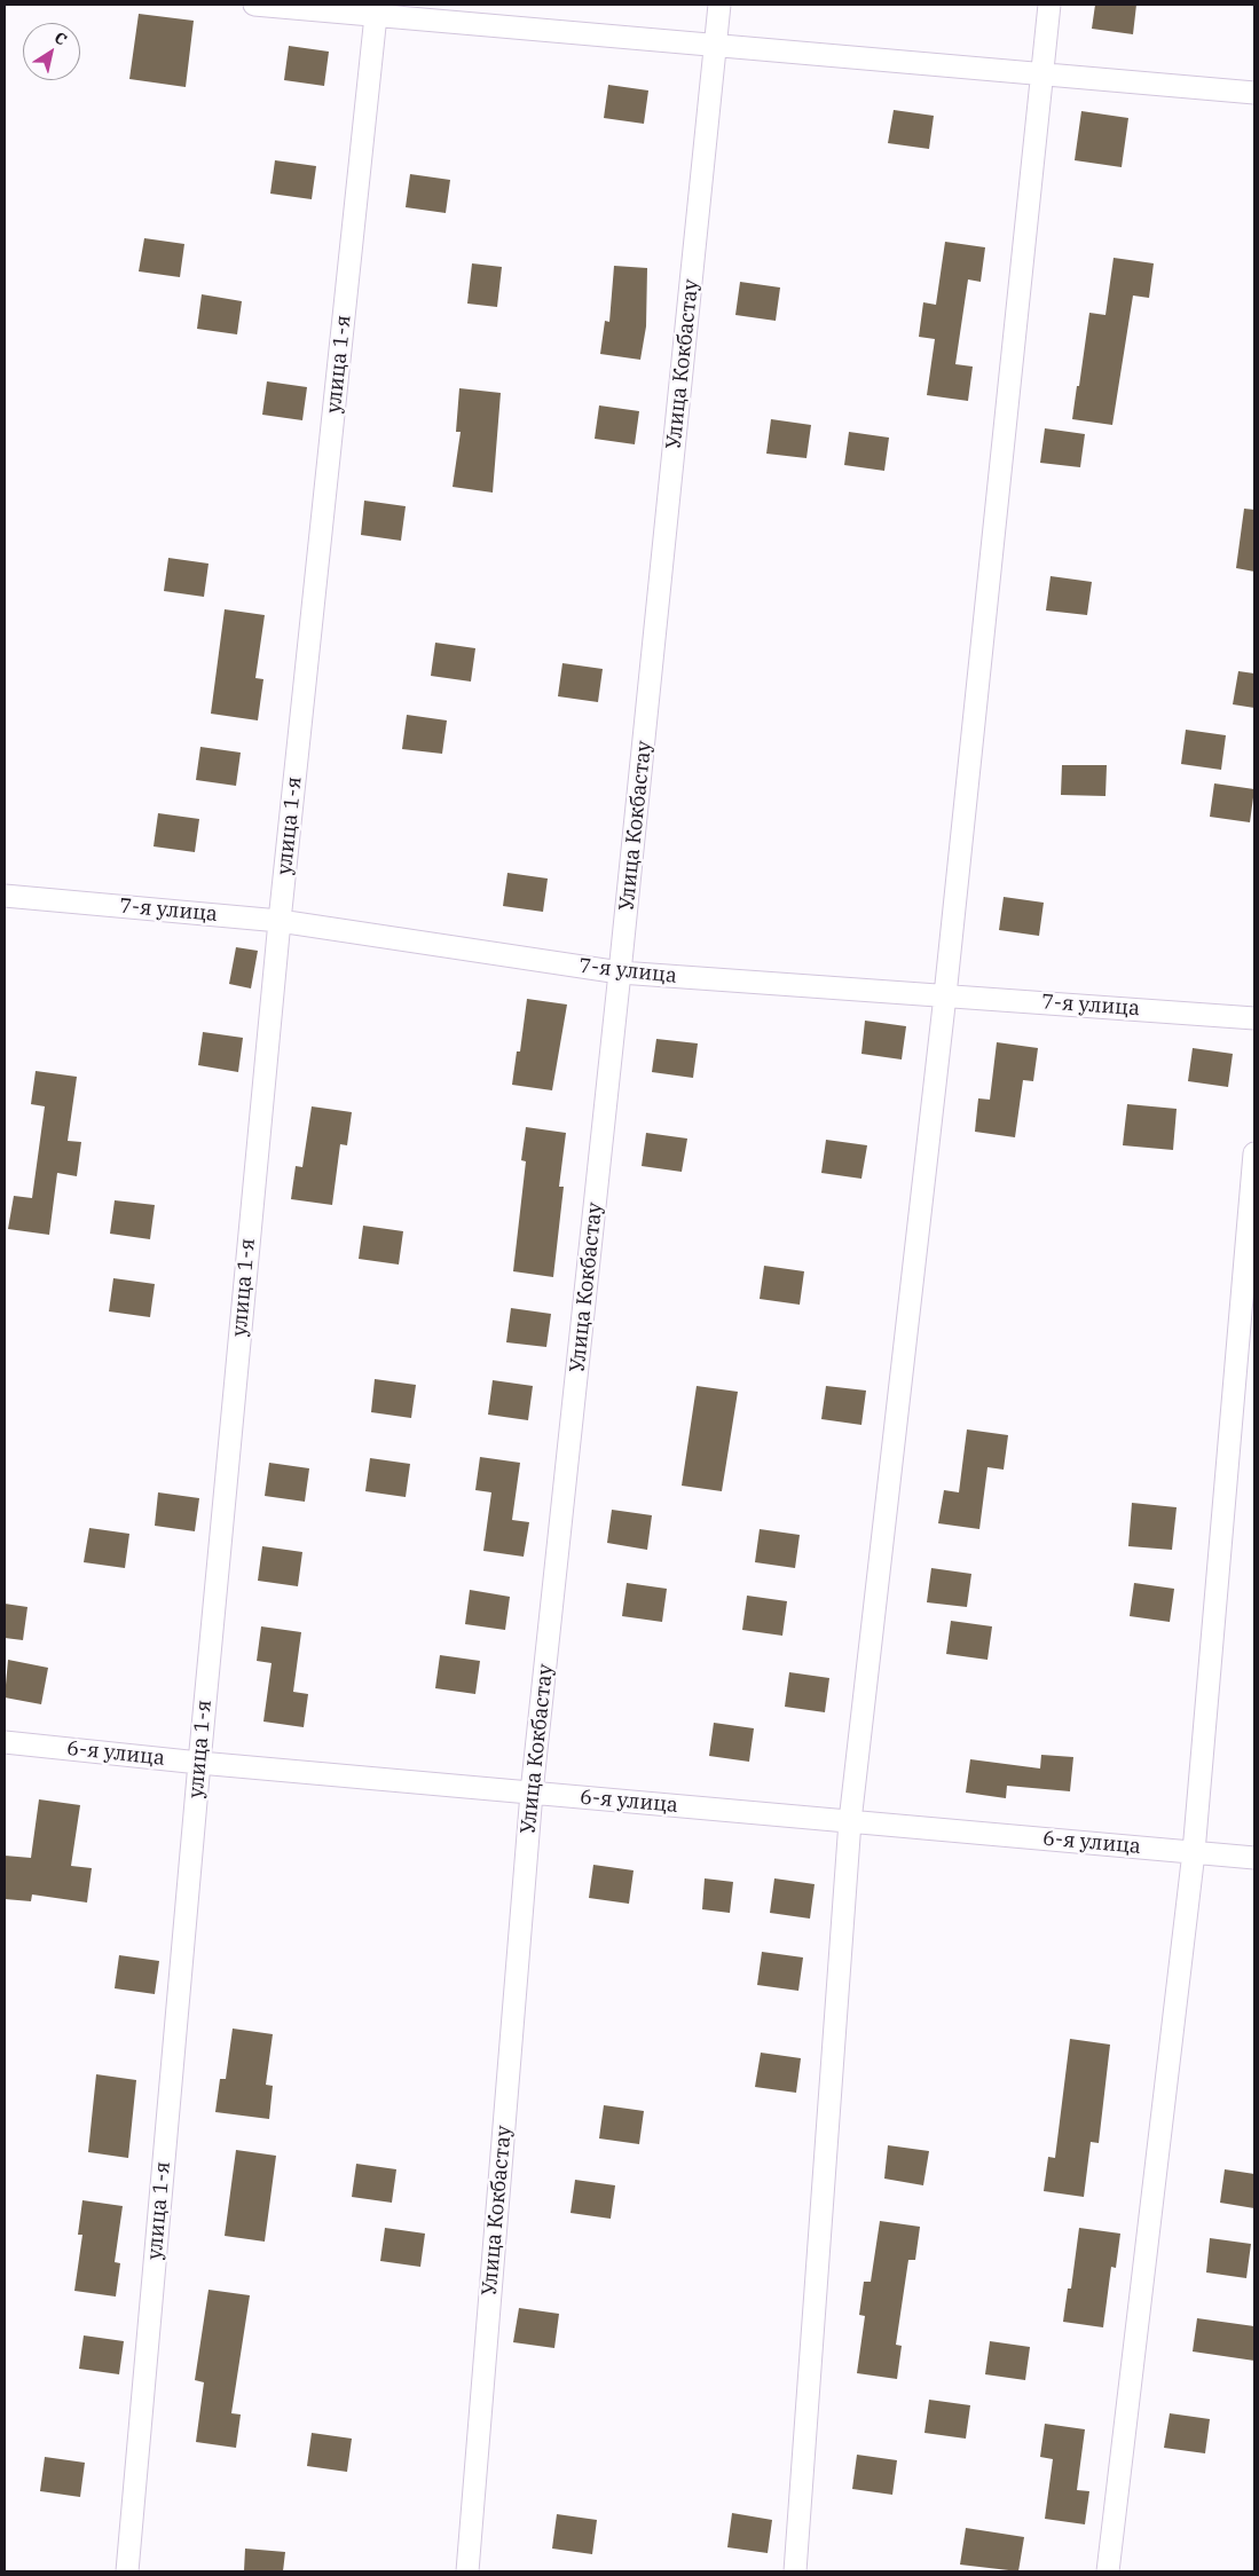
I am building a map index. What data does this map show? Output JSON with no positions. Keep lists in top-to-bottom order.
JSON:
{
  "streets": {
    "street": [
      "улица 1-я",
      "Улица Кокбастау",
      "7-я улица",
      "6-я улица"
    ]
  },
  "crossings": [
    ["улица 1-я", "7-я улица"],
    ["улица 1-я", "6-я улица"],
    ["Улица Кокбастау", "7-я улица"],
    ["Улица Кокбастау", "6-я улица"]
  ],
  "north": "top right"
}
